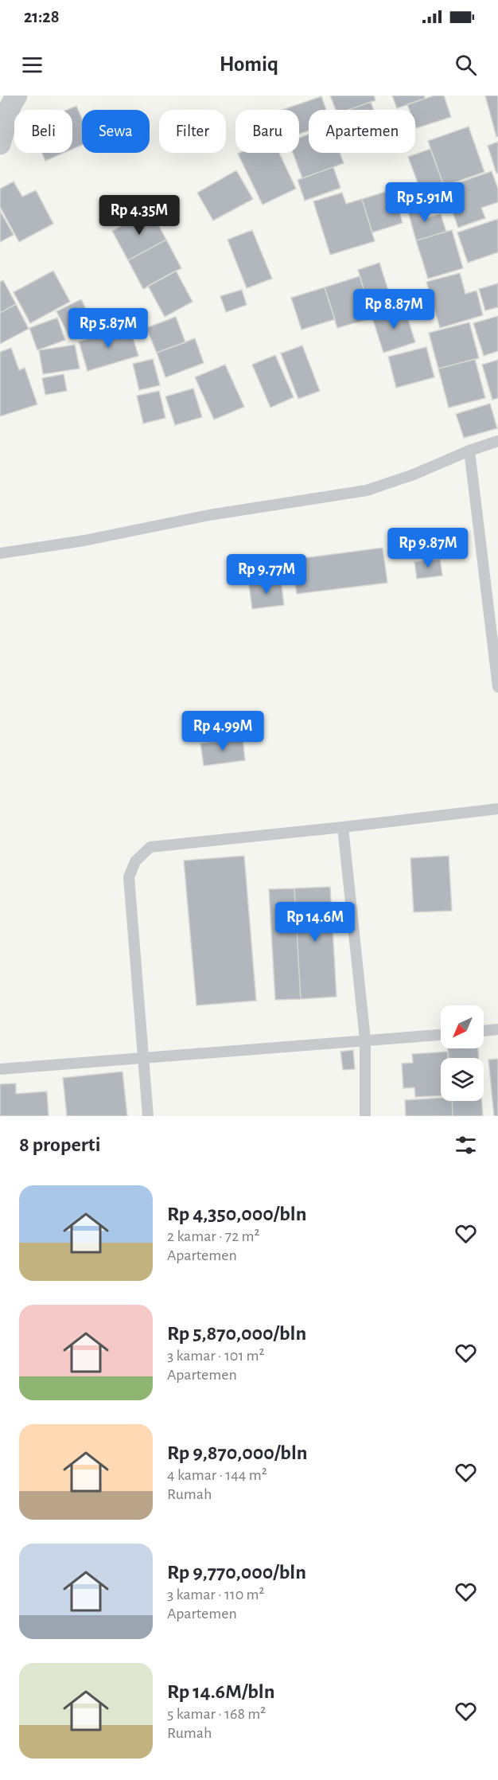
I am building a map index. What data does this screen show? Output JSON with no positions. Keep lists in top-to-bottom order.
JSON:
{
  "north": "bottom left",
  "page": {
    "status": "21:28",
    "header": "Homiq",
    "chip": [
      "Beli",
      "Sewa",
      "Filter",
      "Baru",
      "Apartemen"
    ],
    "price": [
      "Rp 5.91M",
      "Rp 4.35M",
      "Rp 8.87M",
      "Rp 5.87M",
      "Rp 9.87M",
      "Rp 9.77M",
      "Rp 4.99M",
      "Rp 14.6M"
    ],
    "heading": "8 properti",
    "list": [
      {
        "name": "Rp 4,350,000/bln",
        "note": "2 kamar · 72 m² · Apartemen"
      },
      {
        "name": "Rp 5,870,000/bln",
        "note": "3 kamar · 101 m² · Apartemen"
      },
      {
        "name": "Rp 9,870,000/bln",
        "note": "4 kamar · 144 m² · Rumah"
      },
      {
        "name": "Rp 9,770,000/bln",
        "note": "3 kamar · 110 m² · Apartemen"
      },
      {
        "name": "Rp 14.6M/bln",
        "note": "5 kamar · 168 m² · Rumah"
      }
    ]
  }
}
